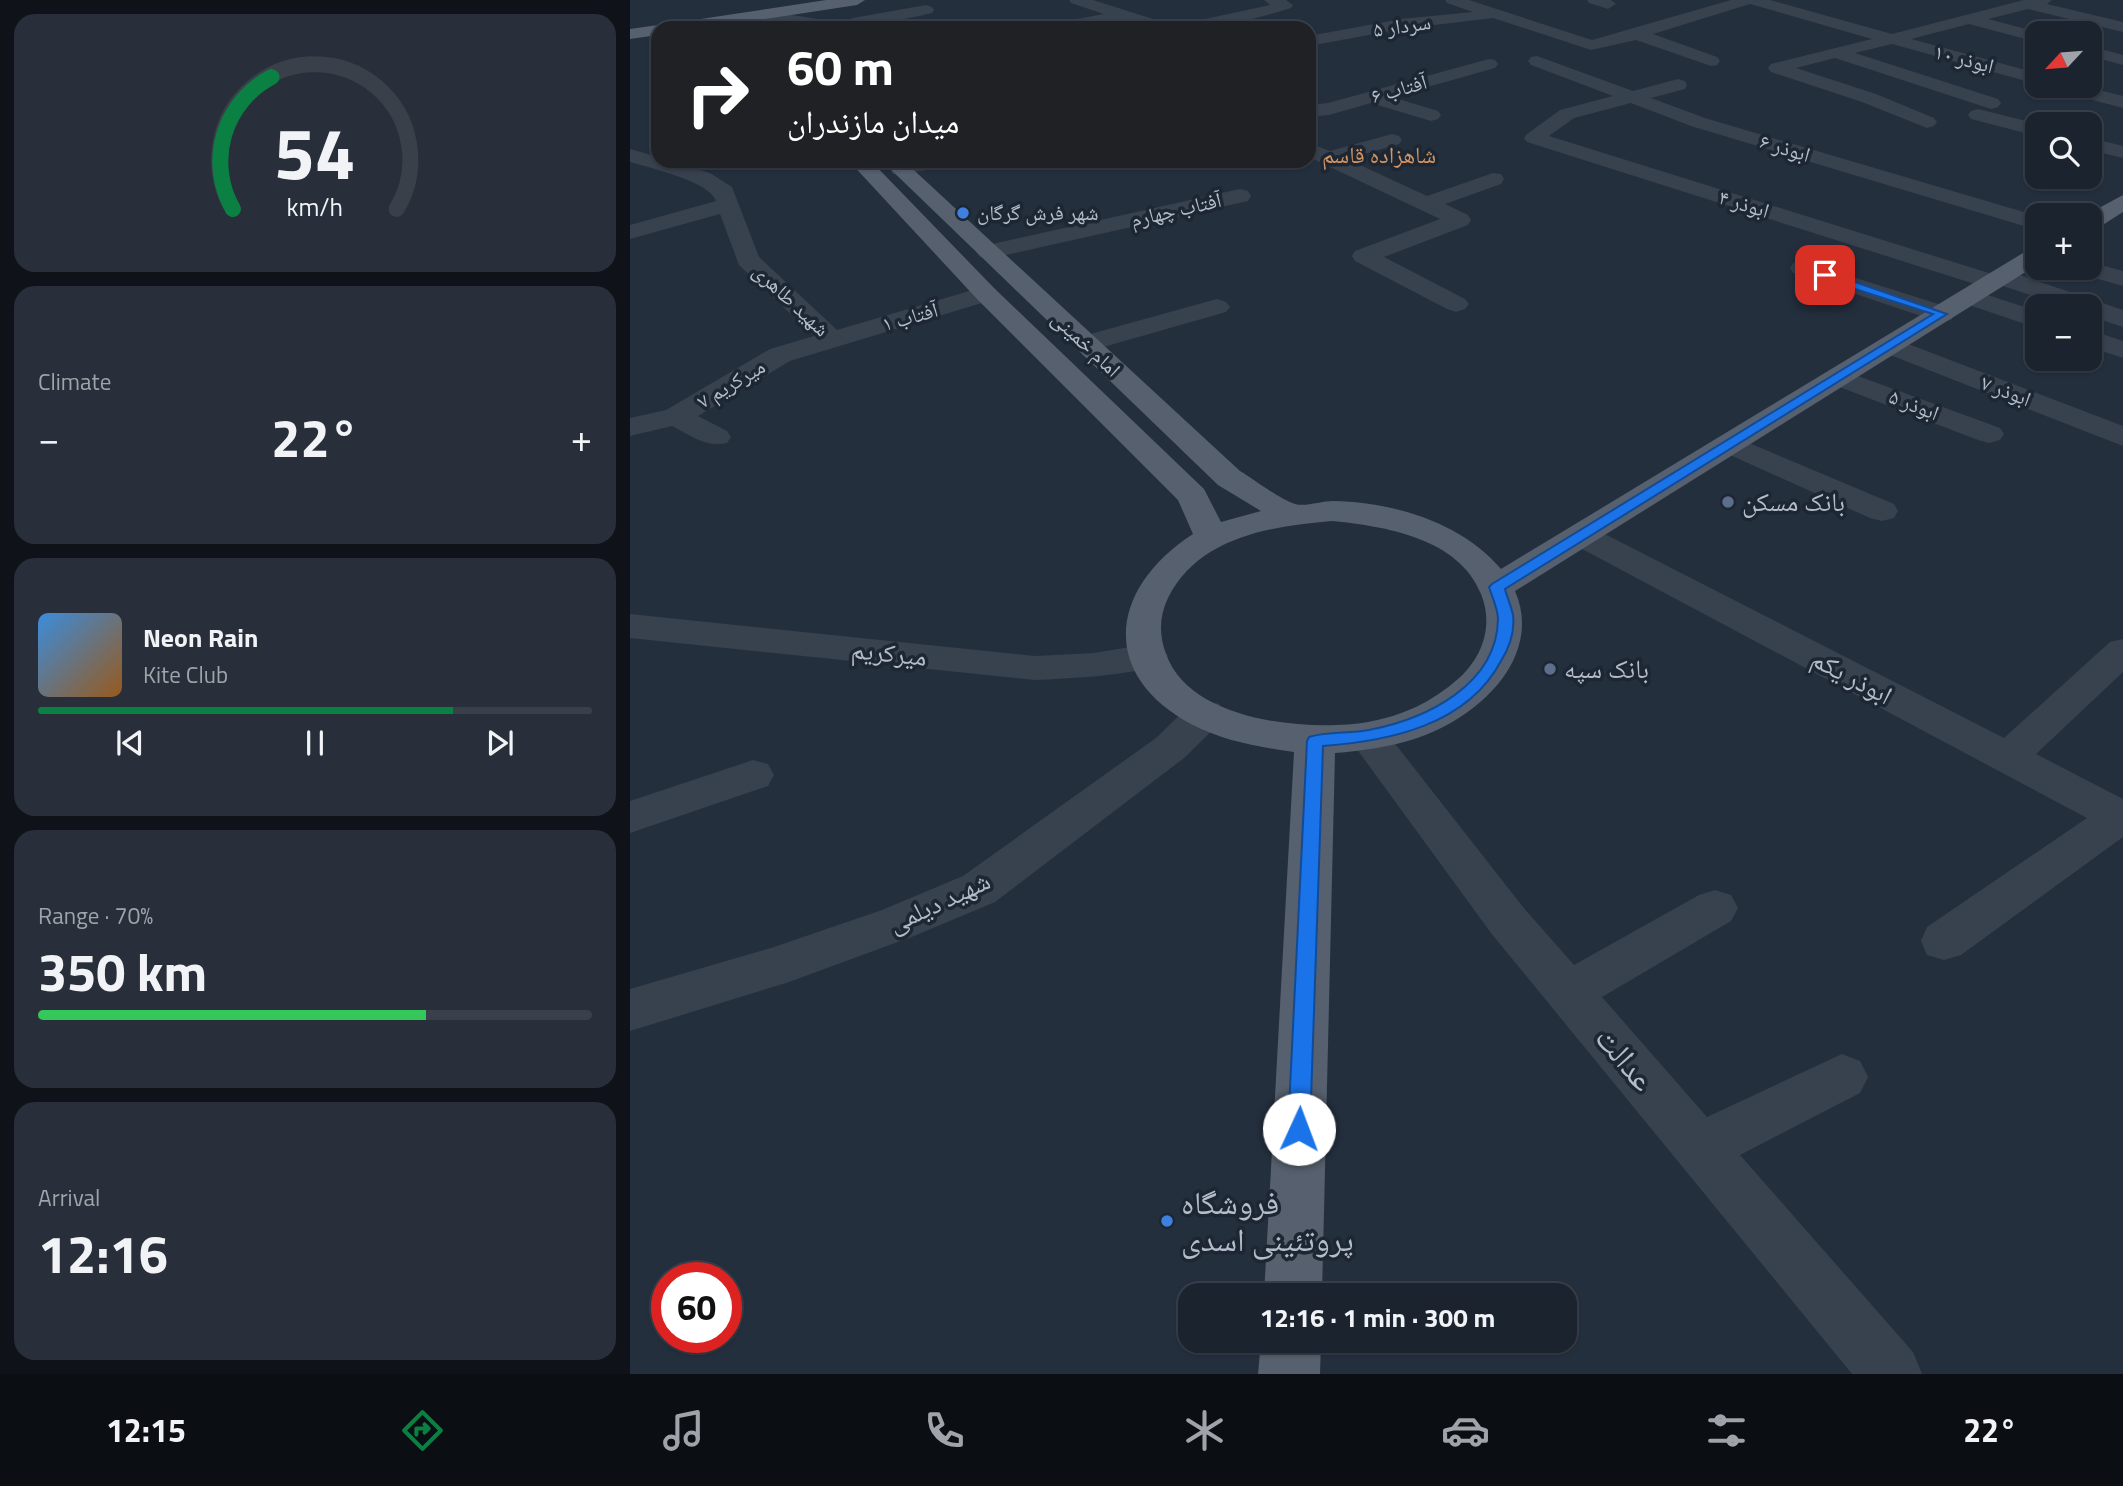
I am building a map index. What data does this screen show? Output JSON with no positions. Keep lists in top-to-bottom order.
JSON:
{
  "streets": {
    "main road": ["امام خمینی"],
    "street": [
      "۵ سردار",
      "ابوذر ۱۰",
      "آفتاب ۶",
      "ابوذر ۶",
      "ابوذر ۴",
      "آفتاب چهارم",
      "شهید طاهری",
      "۱ آفتاب",
      "۷ میرکریم",
      "۷ ابوذر",
      "۵ ابوذر",
      "میرکریم",
      "ابوذر یکم",
      "شهید دیلمی",
      "عدالت"
    ]
  },
  "crossings": [
    ["ابوذر ۶", "ابوذر ۴"],
    ["آفتاب چهارم", "امام خمینی"],
    ["شهید طاهری", "۱ آفتاب"],
    ["شهید طاهری", "۷ میرکریم"],
    ["۱ آفتاب", "امام خمینی"],
    ["۱ آفتاب", "۷ میرکریم"]
  ],
  "districts": ["شاهزاده قاسم"],
  "places": [
    "شهر فرش گرگان",
    "بانک مسکن",
    "بانک سپه",
    "فروشگاه پروتئینی اسدی"
  ],
  "north": "bottom left",
  "page": {
    "map_buttons": ["+", "−"],
    "turn": ["60 m", "میدان مازندران"],
    "tile": [
      "Climate",
      ["Range · 70%", "350 km"],
      ["Arrival", "12:16"]
    ],
    "heat": ["−", "22°", "+"],
    "song": ["Neon Rain", "Kite Club"],
    "limit": "60",
    "trip": "12:16 · 1 min · 300 m",
    "tabs": ["12:15", "22°"],
    "gauge": ["54", "km/h"]
  }
}
